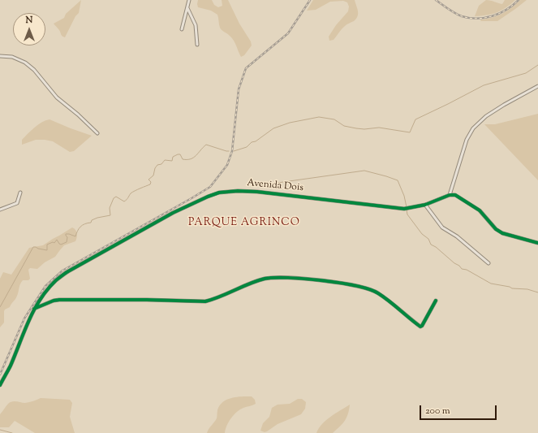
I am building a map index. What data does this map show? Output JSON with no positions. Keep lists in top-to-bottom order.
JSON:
{
  "streets": {
    "street": ["Avenida Dois"]
  },
  "districts": ["PARQUE AGRINCO"],
  "scale_bar": "200 m",
  "north": "top"
}
